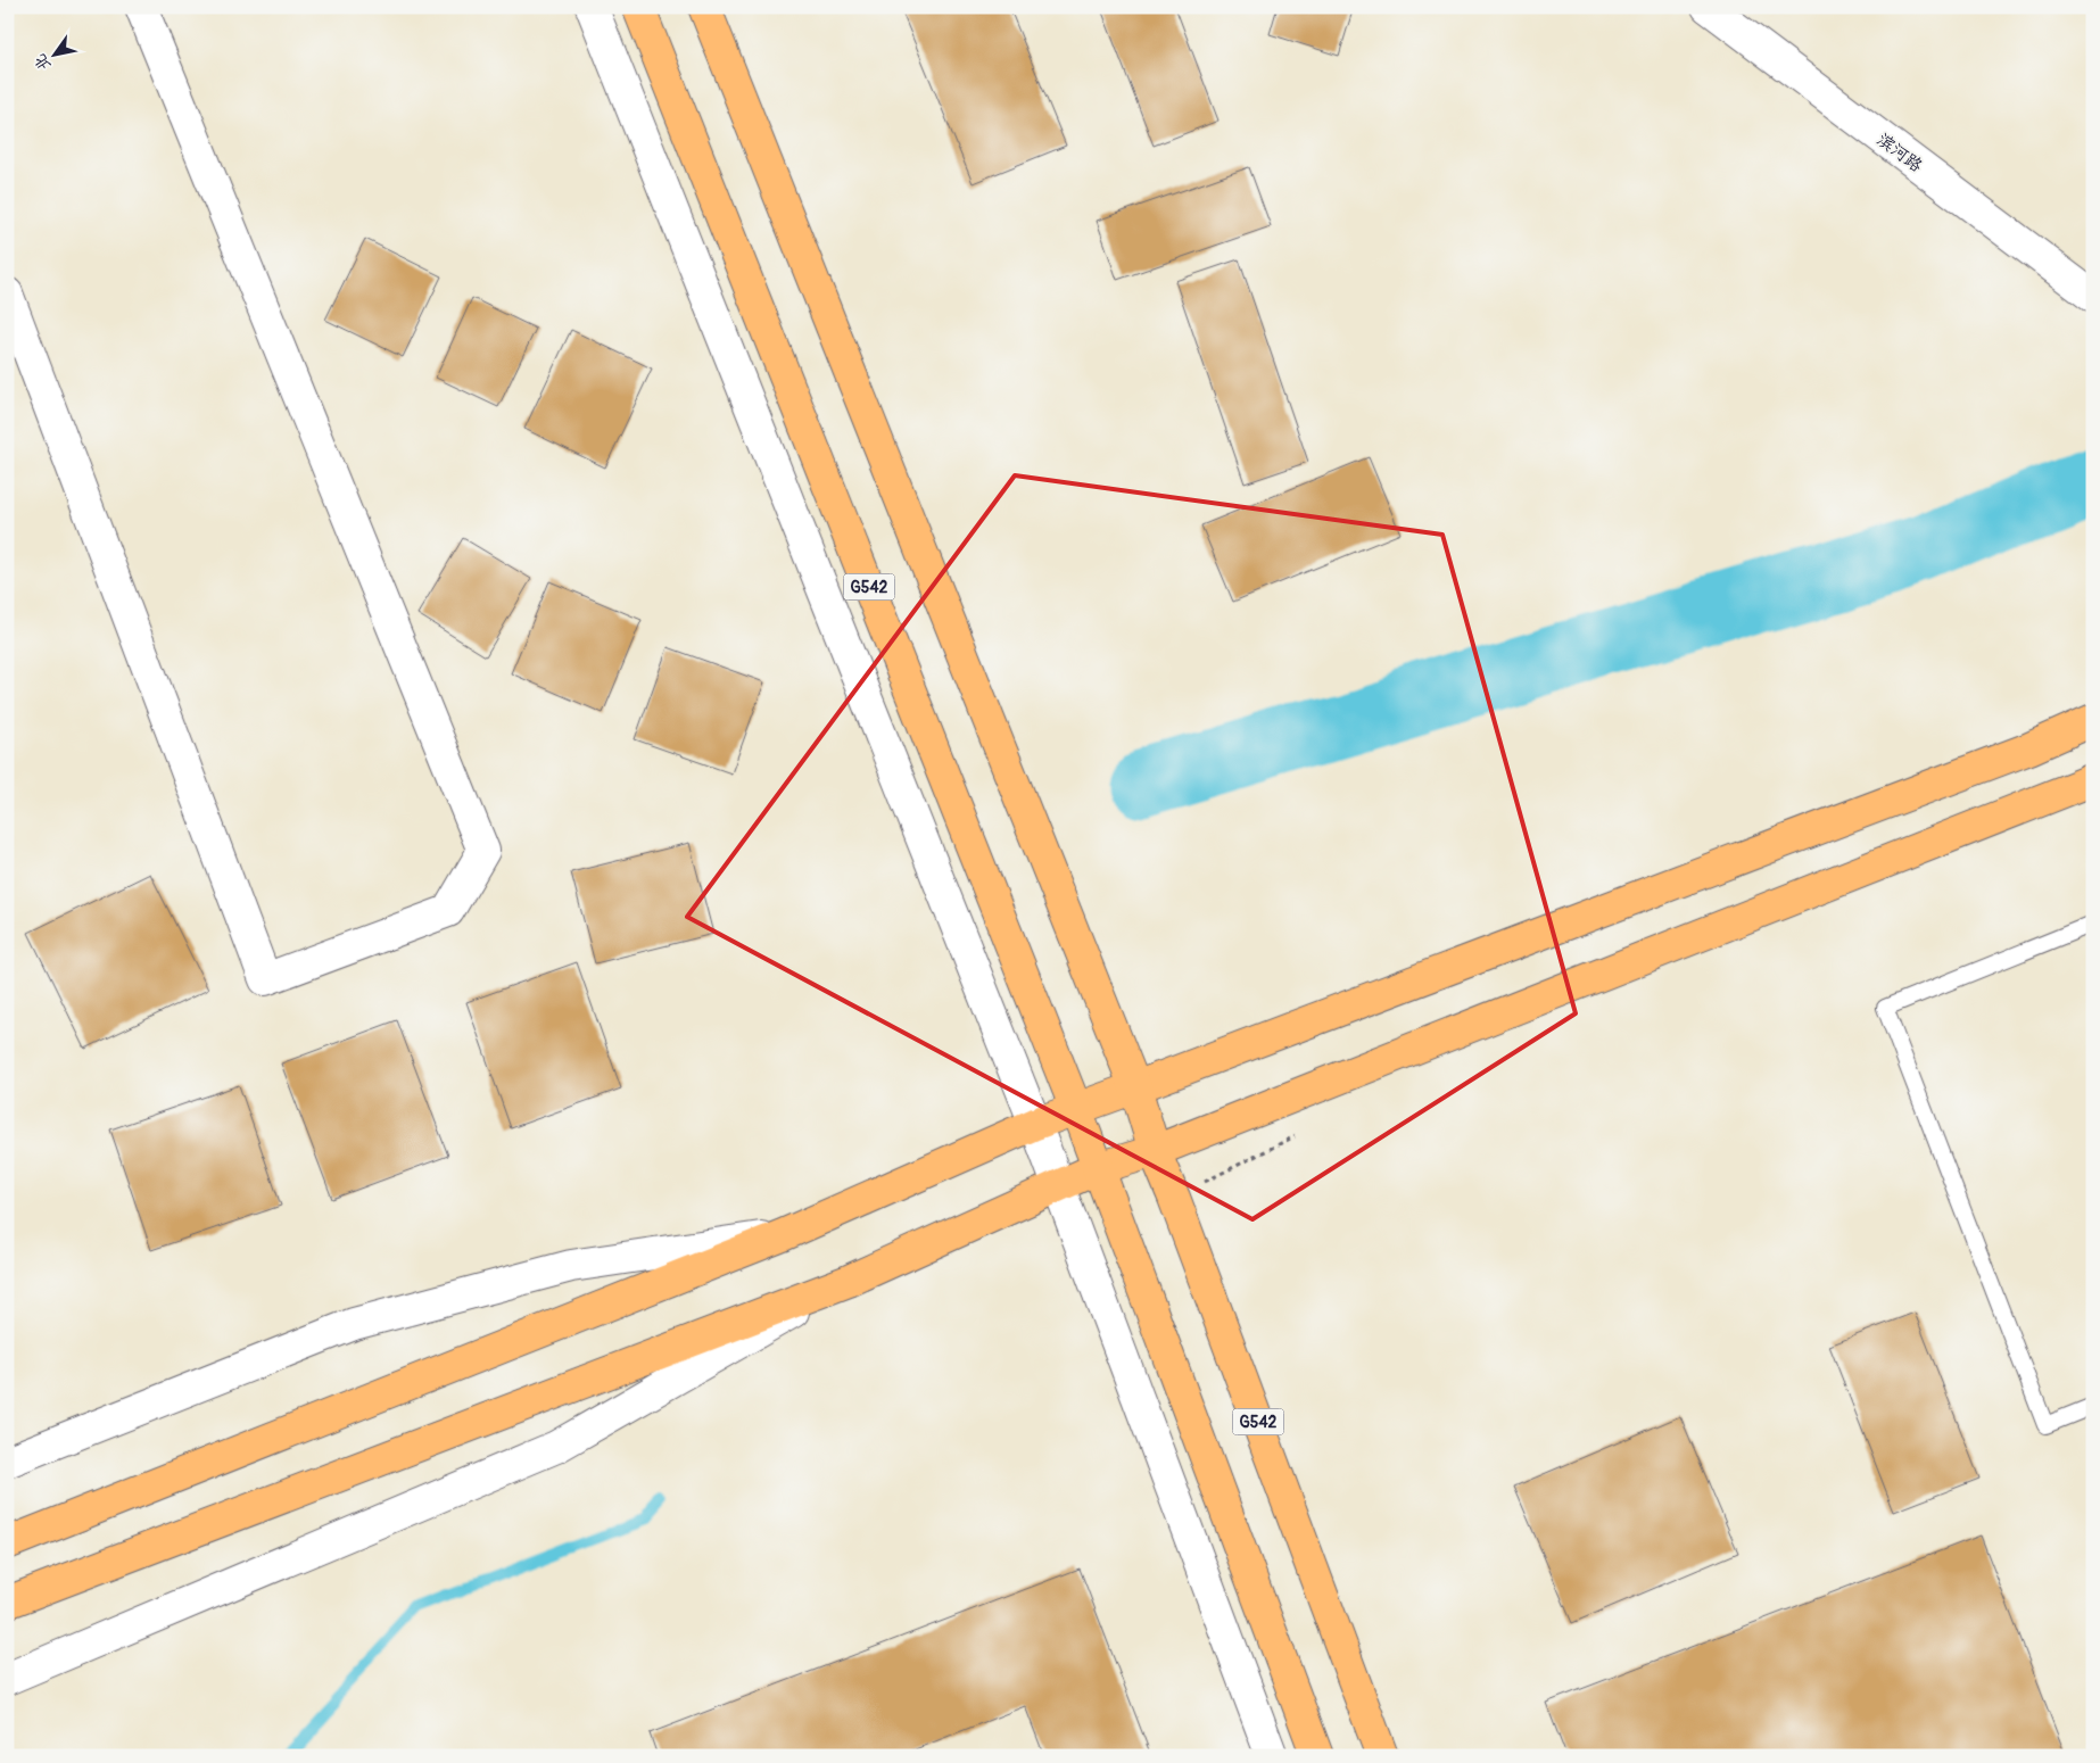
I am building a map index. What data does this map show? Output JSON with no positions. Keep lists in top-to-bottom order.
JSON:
{
  "streets": {
    "main road": ["G542"],
    "street": ["滨河路"]
  },
  "north": "bottom left"
}
